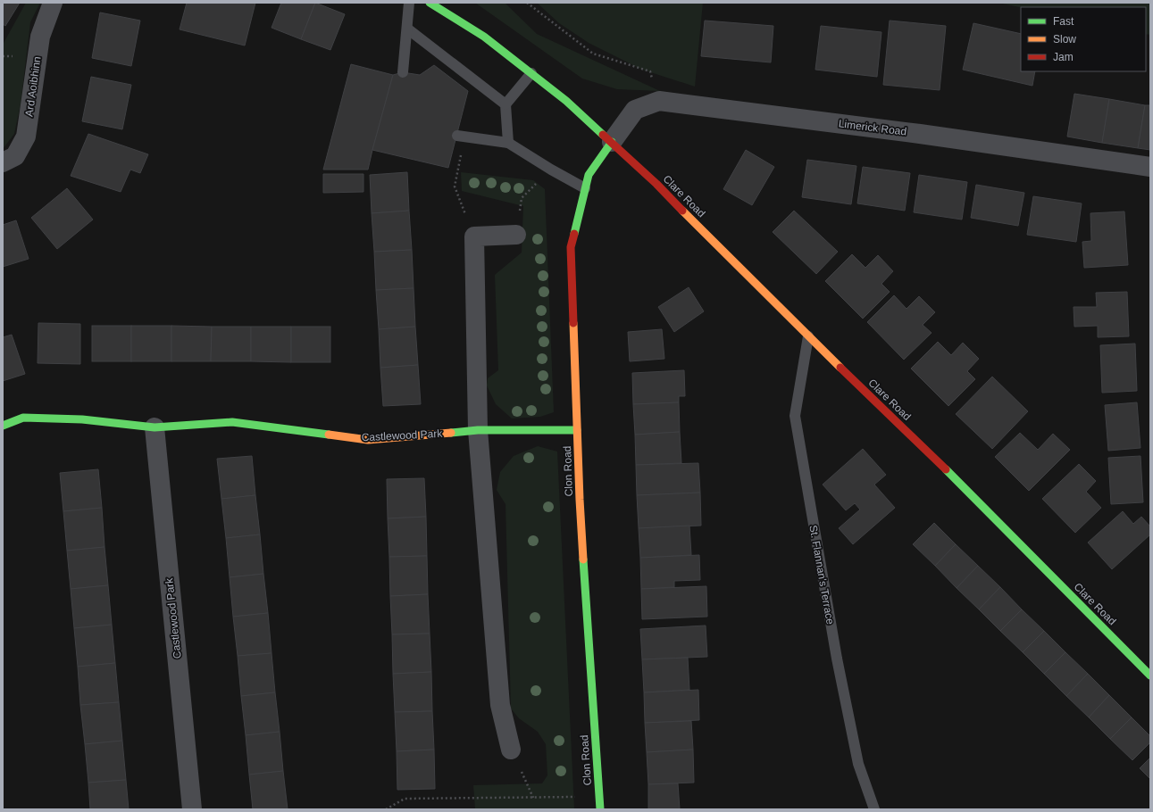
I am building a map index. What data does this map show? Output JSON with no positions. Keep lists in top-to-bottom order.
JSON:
{
  "streets": {
    "main road": ["Clare Road", "Castlewood Park", "Clon Road"],
    "street": ["Ard Aoibhinn", "Limerick Road"],
    "lane": ["St. Flannan's Terrace"]
  },
  "crossings": [
    ["Limerick Road", "Clare Road"],
    ["Limerick Road", "Clon Road"],
    ["Clare Road", "Clon Road"],
    ["Clare Road", "St. Flannan's Terrace"],
    ["Castlewood Park", "Clon Road"]
  ],
  "legend": ["Fast", "Slow", "Jam"]
}
